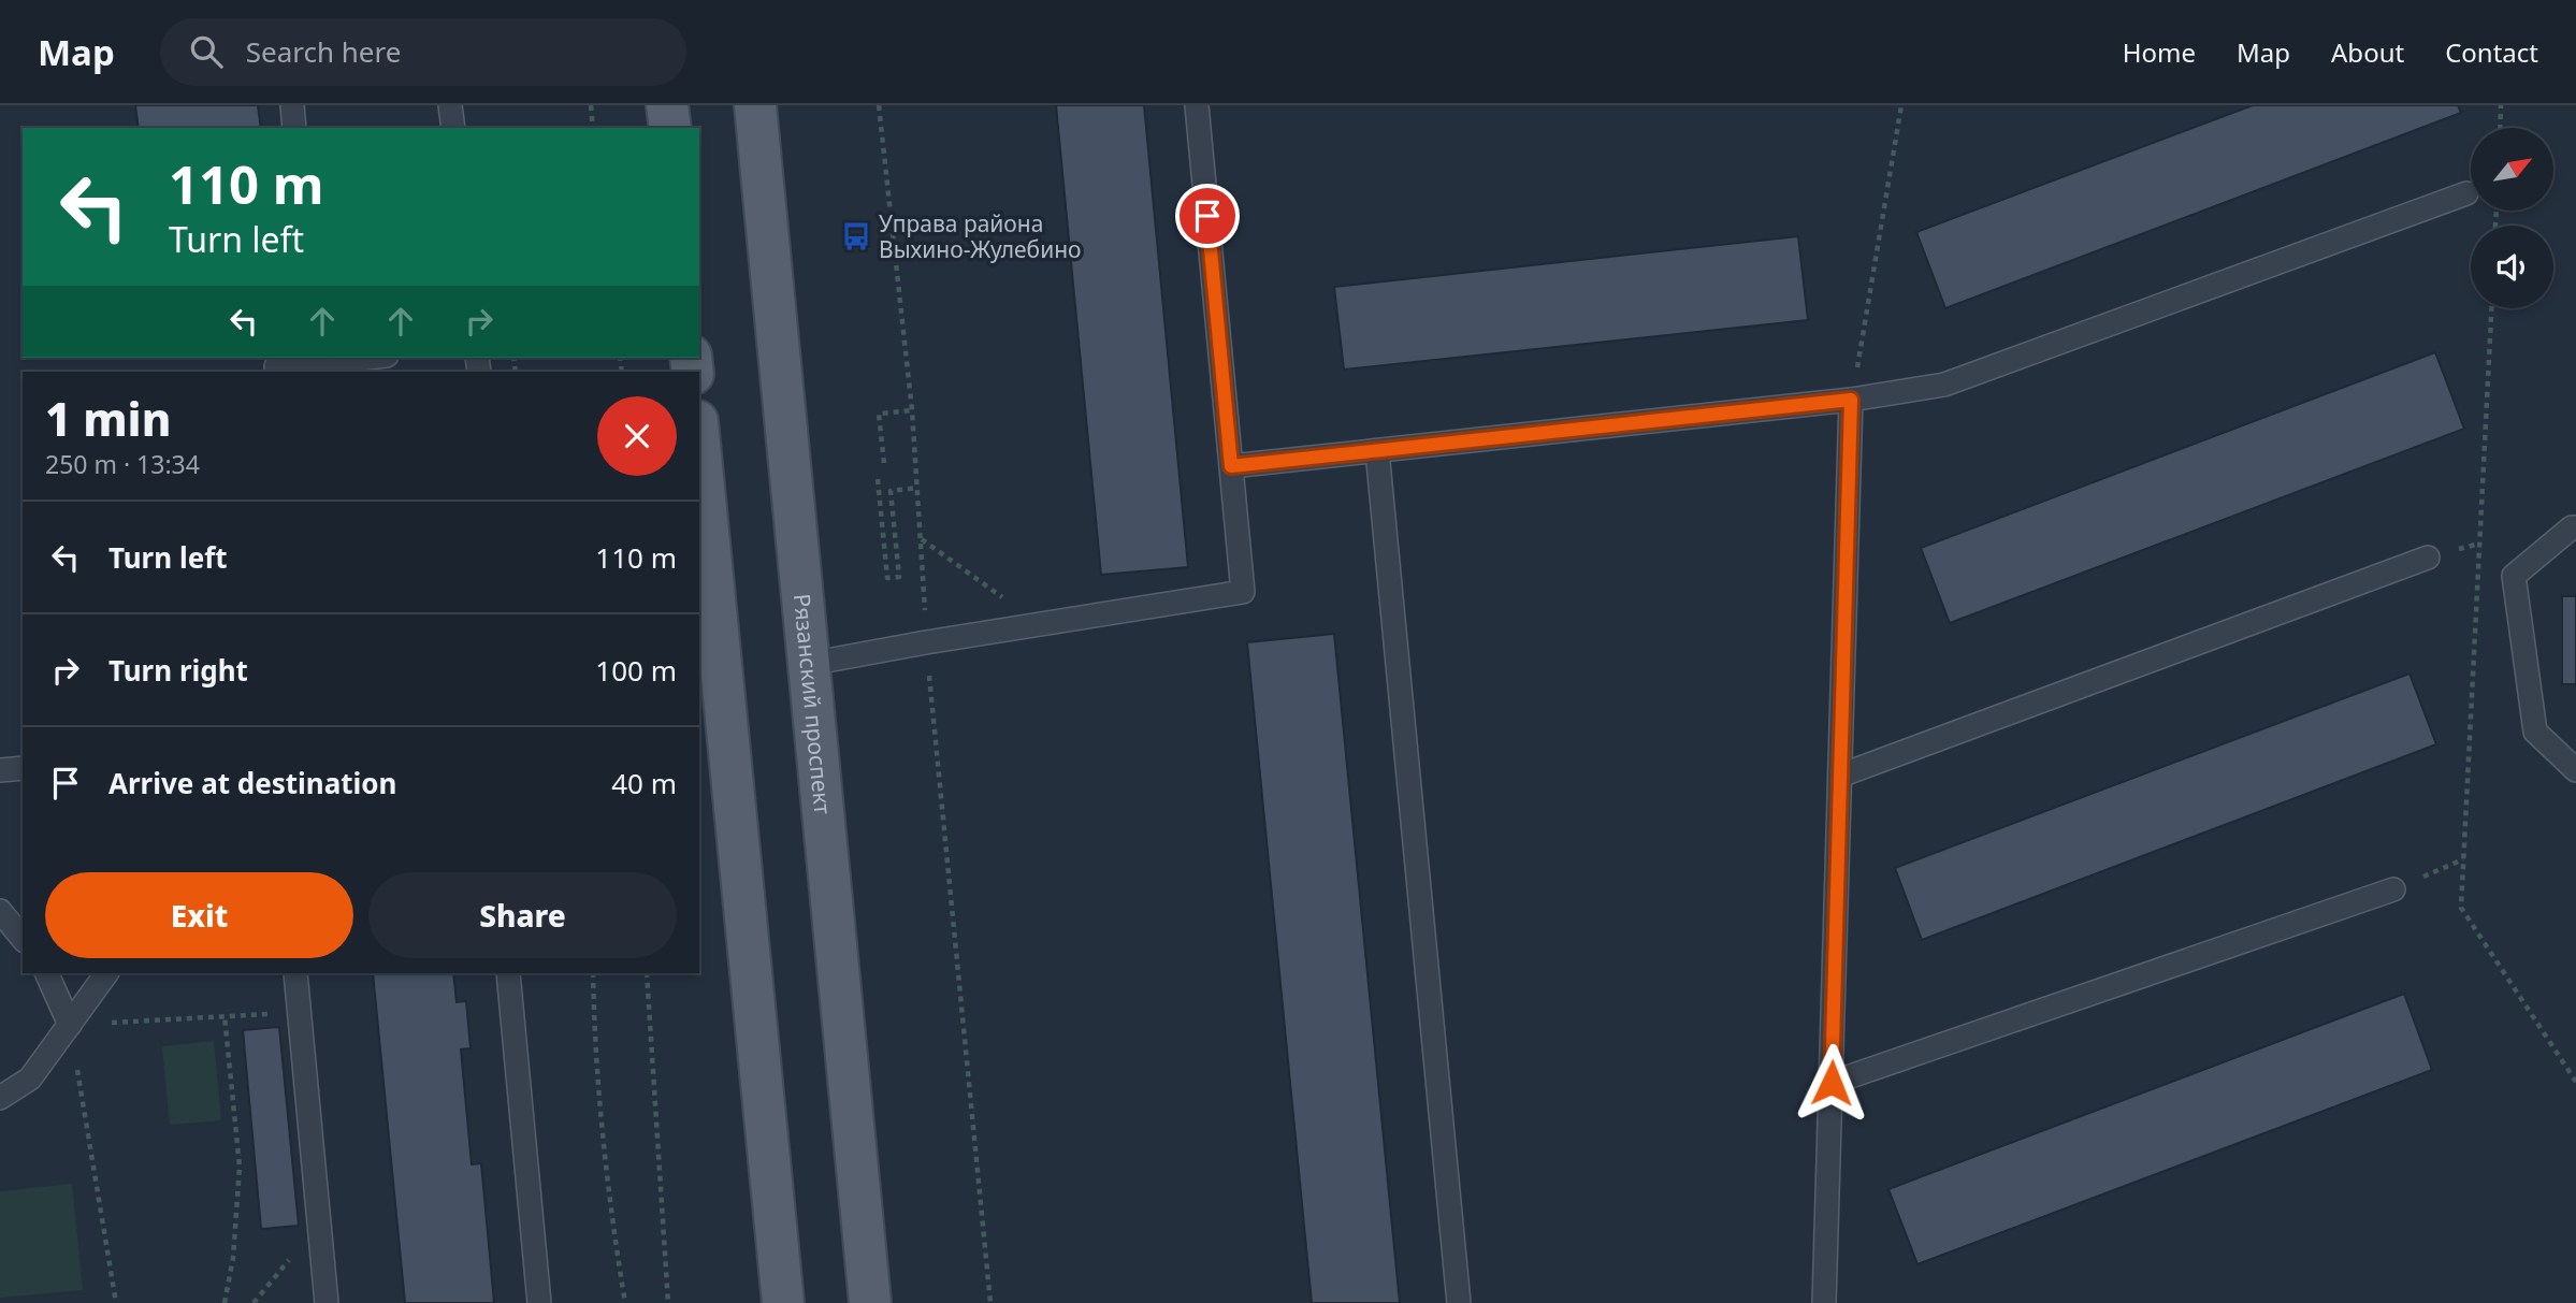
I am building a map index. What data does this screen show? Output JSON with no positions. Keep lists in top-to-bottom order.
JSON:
{
  "streets": {
    "main road": ["Рязанский проспект"]
  },
  "places": {
    "bus stop": ["Управа района Выхино-Жулебино"]
  },
  "north": "top right",
  "page": {
    "header": "Map",
    "search": "Search here",
    "nav": [
      "Home",
      "Map",
      "About",
      "Contact"
    ],
    "turn": ["110 m", "Turn left"],
    "heading": ["1 min", "250 m · 13:34"],
    "list": [
      {
        "name": "Turn left",
        "value": "110 m"
      },
      {
        "name": "Turn right",
        "value": "100 m"
      },
      {
        "name": "Arrive at destination",
        "value": "40 m"
      }
    ],
    "buttons": ["Exit", "Share"]
  }
}
